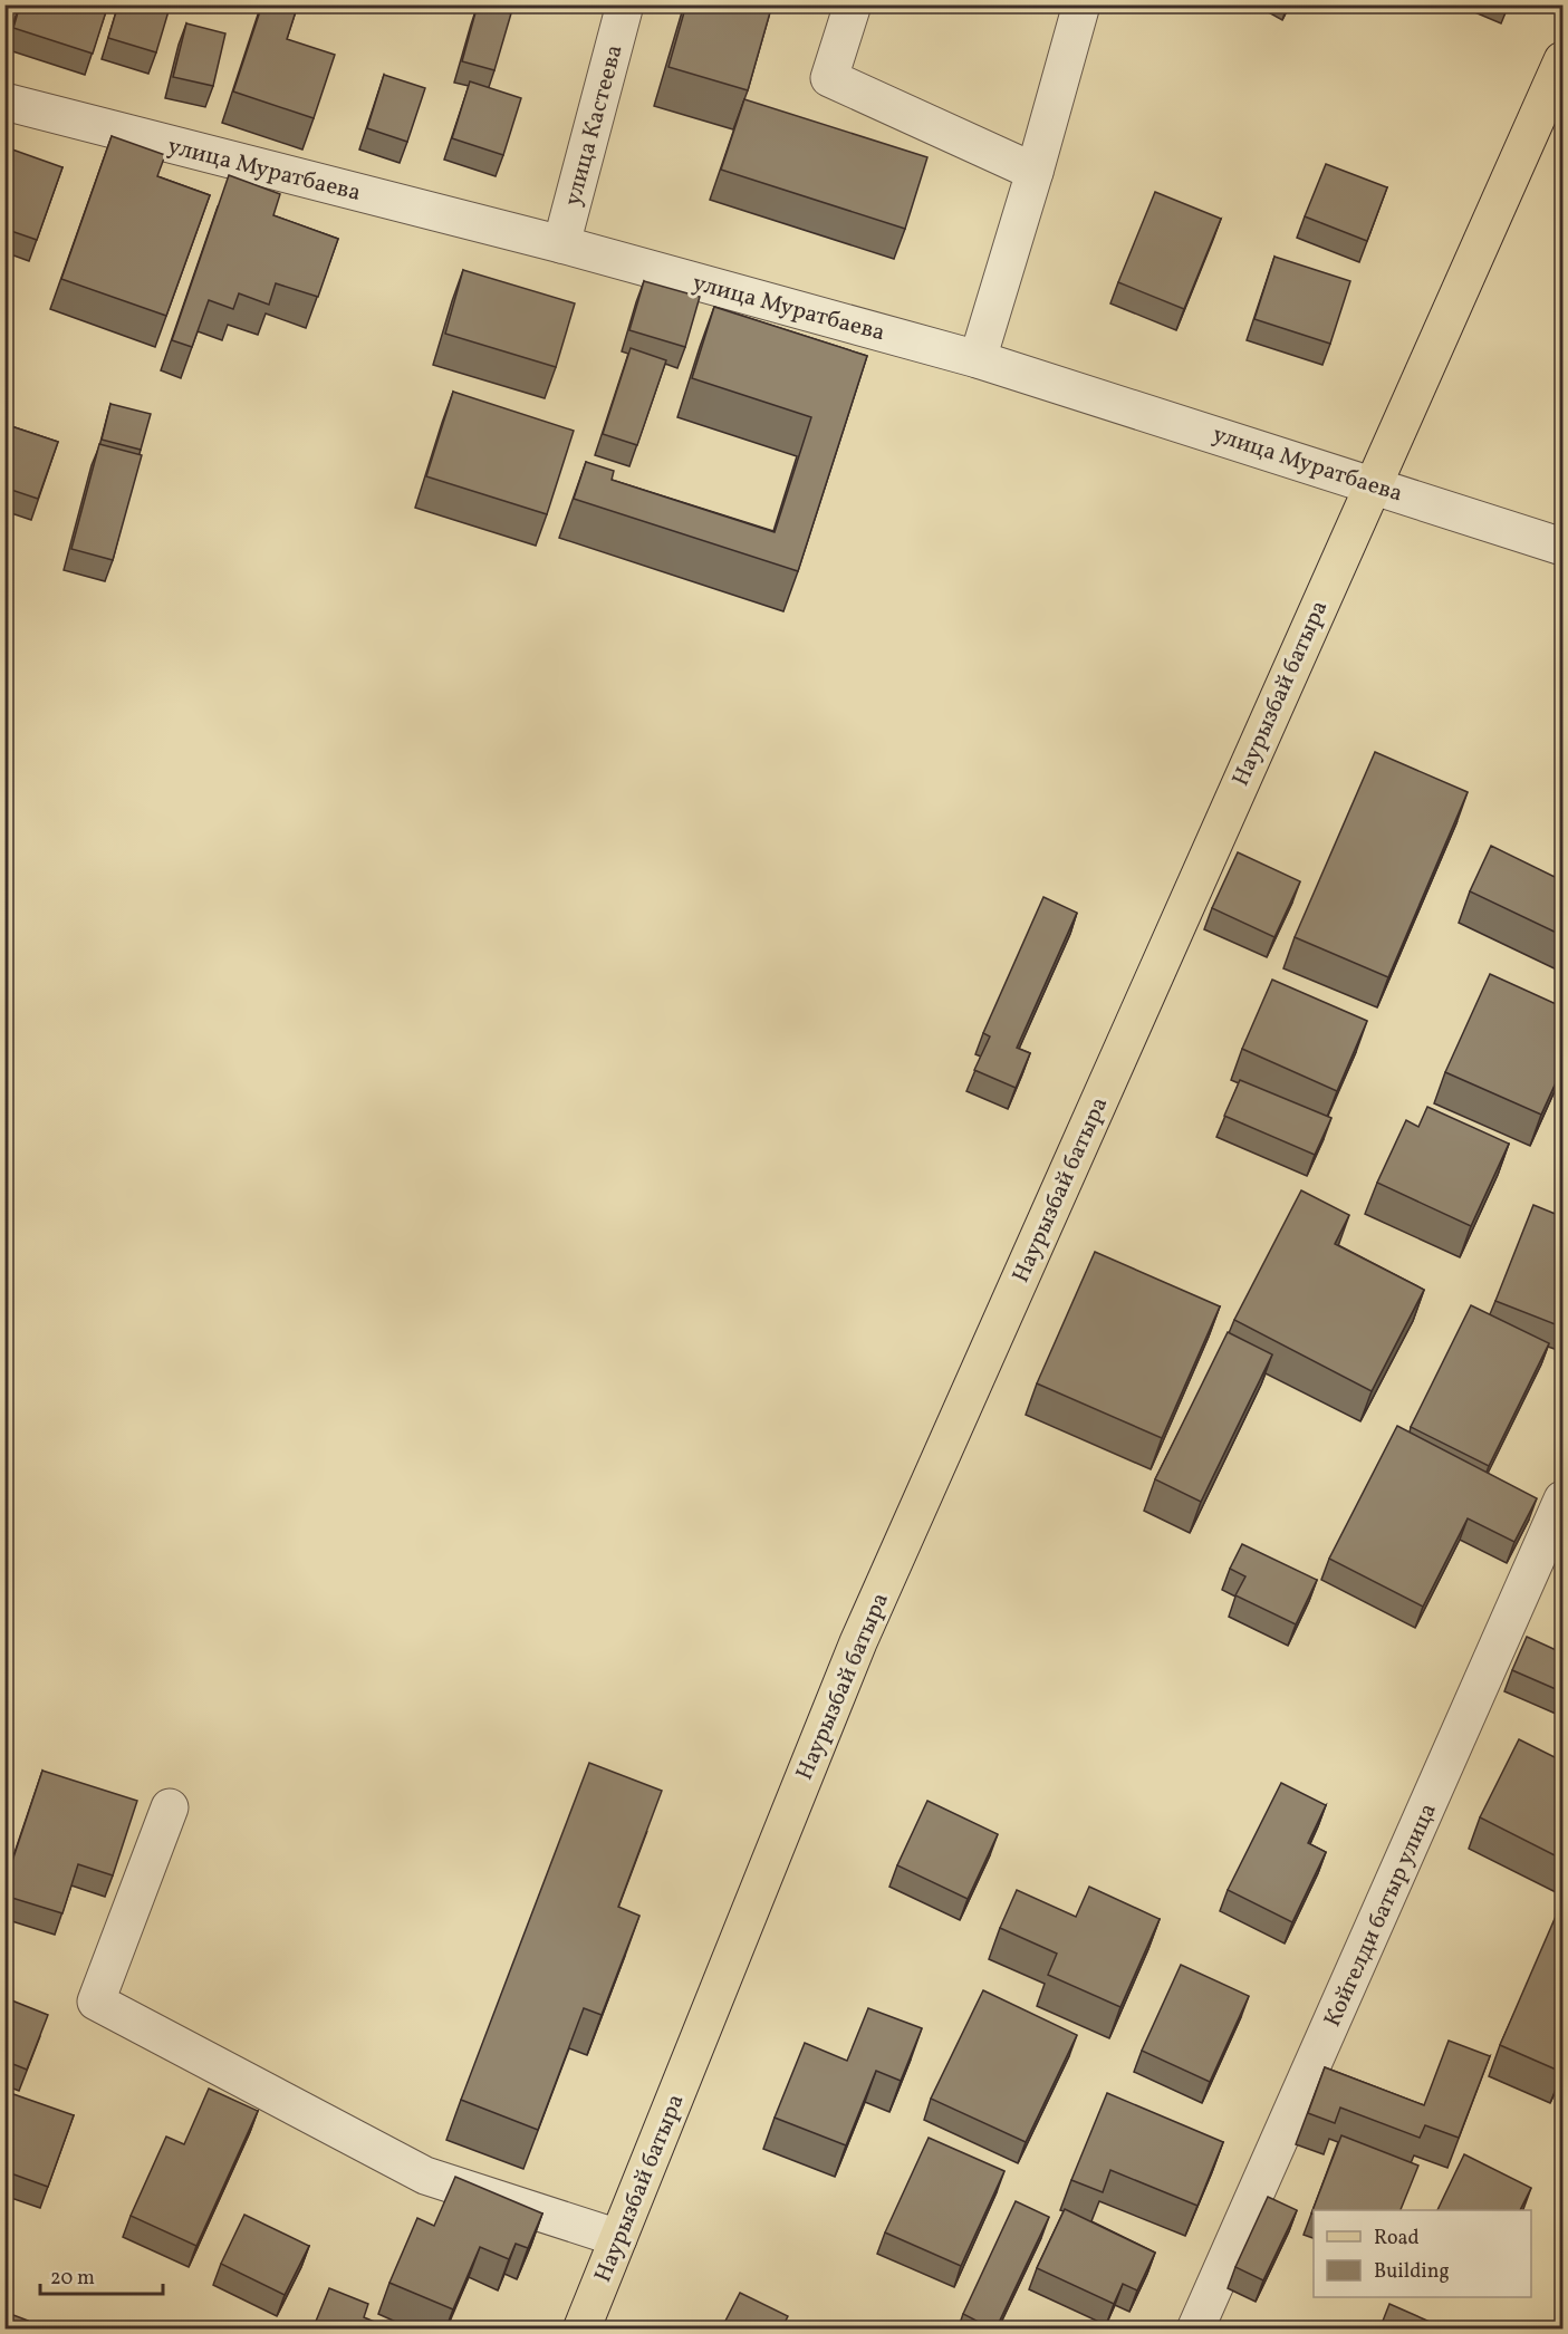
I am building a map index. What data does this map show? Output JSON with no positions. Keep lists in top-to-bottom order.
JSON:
{
  "streets": {
    "main road": ["Наурызбай батыра"],
    "street": ["улица Кастеева", "улица Муратбаева", "Койгелди батыр улица"]
  },
  "crossings": [
    ["улица Кастеева", "улица Муратбаева"],
    ["улица Муратбаева", "Наурызбай батыра"]
  ],
  "legend": ["Road", "Building"],
  "scale_bar": "20 m"
}
